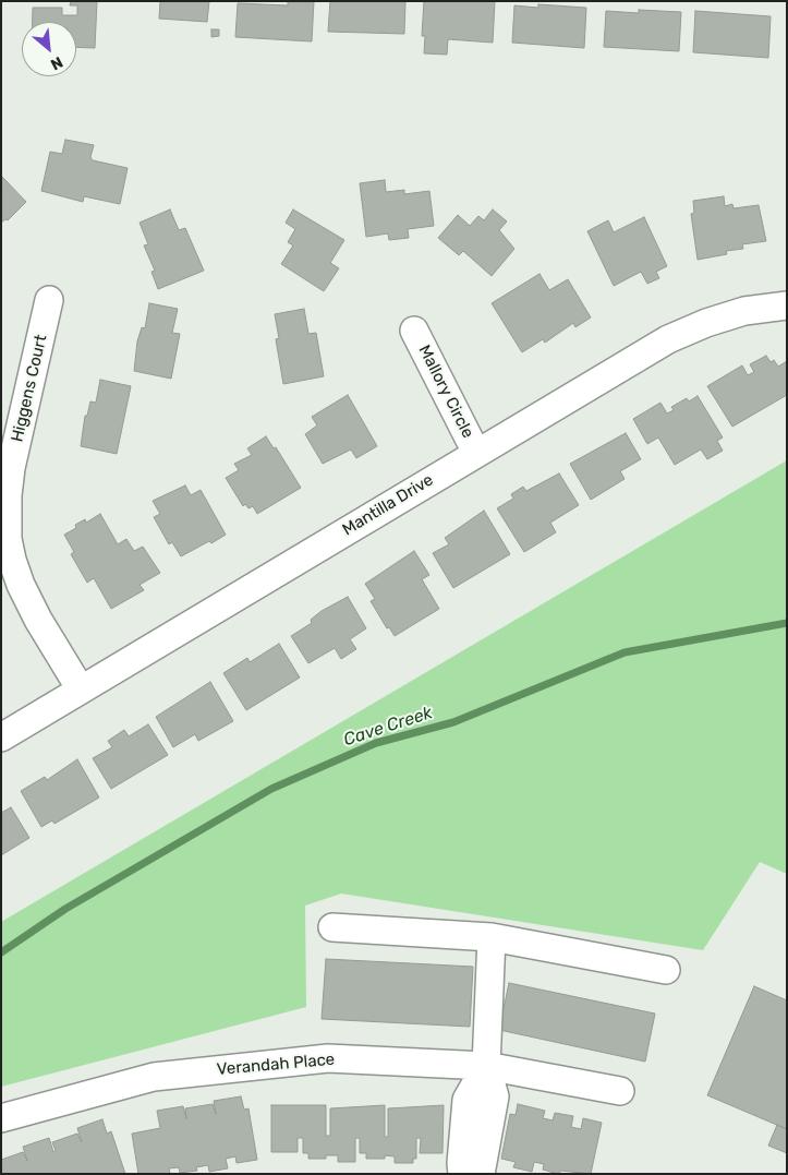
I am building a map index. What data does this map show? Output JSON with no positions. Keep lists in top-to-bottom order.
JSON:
{
  "streets": {
    "street": [
      "Higgens Court",
      "Mallory Circle",
      "Mantilla Drive",
      "Verandah Place"
    ]
  },
  "crossings": [
    ["Higgens Court", "Mantilla Drive"],
    ["Mallory Circle", "Mantilla Drive"]
  ],
  "water": ["Cave Creek"],
  "north": "bottom right"
}
